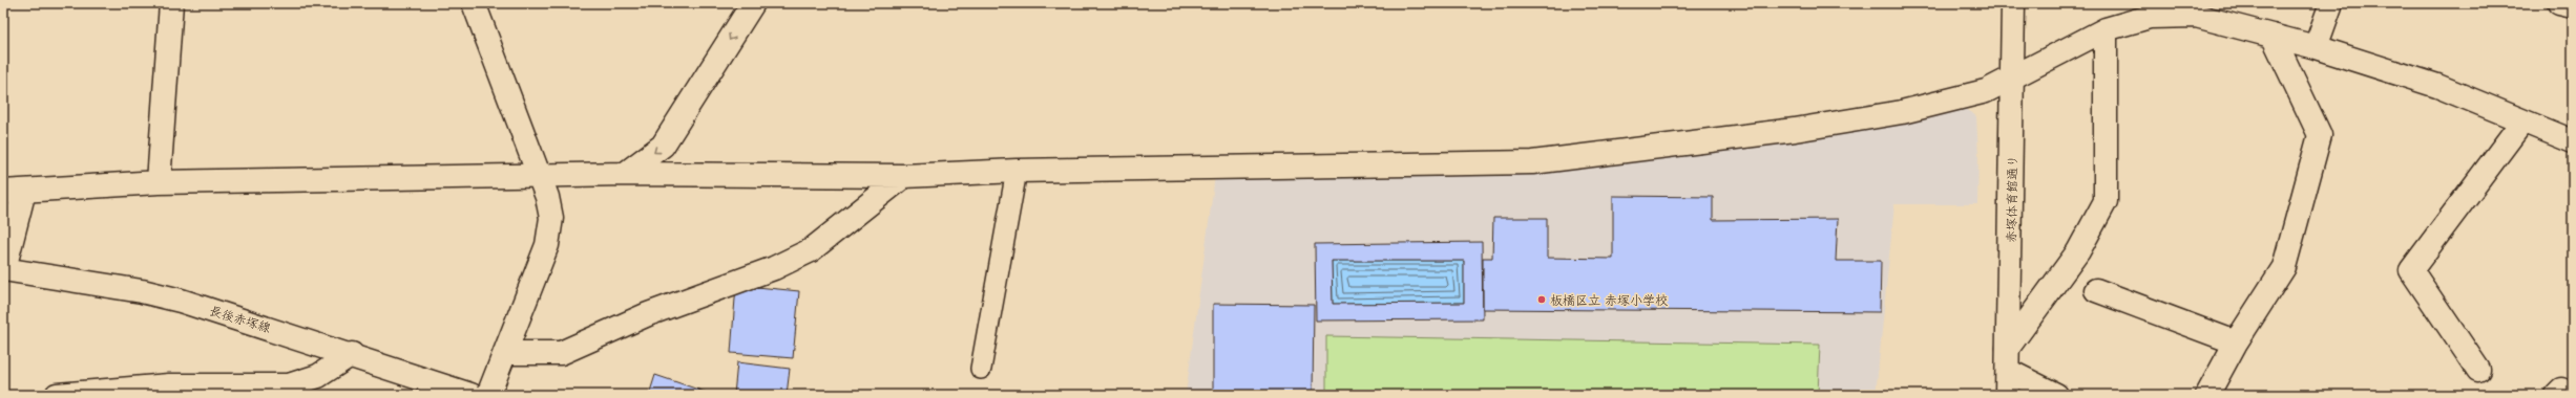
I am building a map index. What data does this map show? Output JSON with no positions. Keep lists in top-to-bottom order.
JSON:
{
  "streets": {
    "street": ["赤塚体育館通り", "長後赤塚線"]
  },
  "places": ["板橋区立 赤塚小学校"]
}
